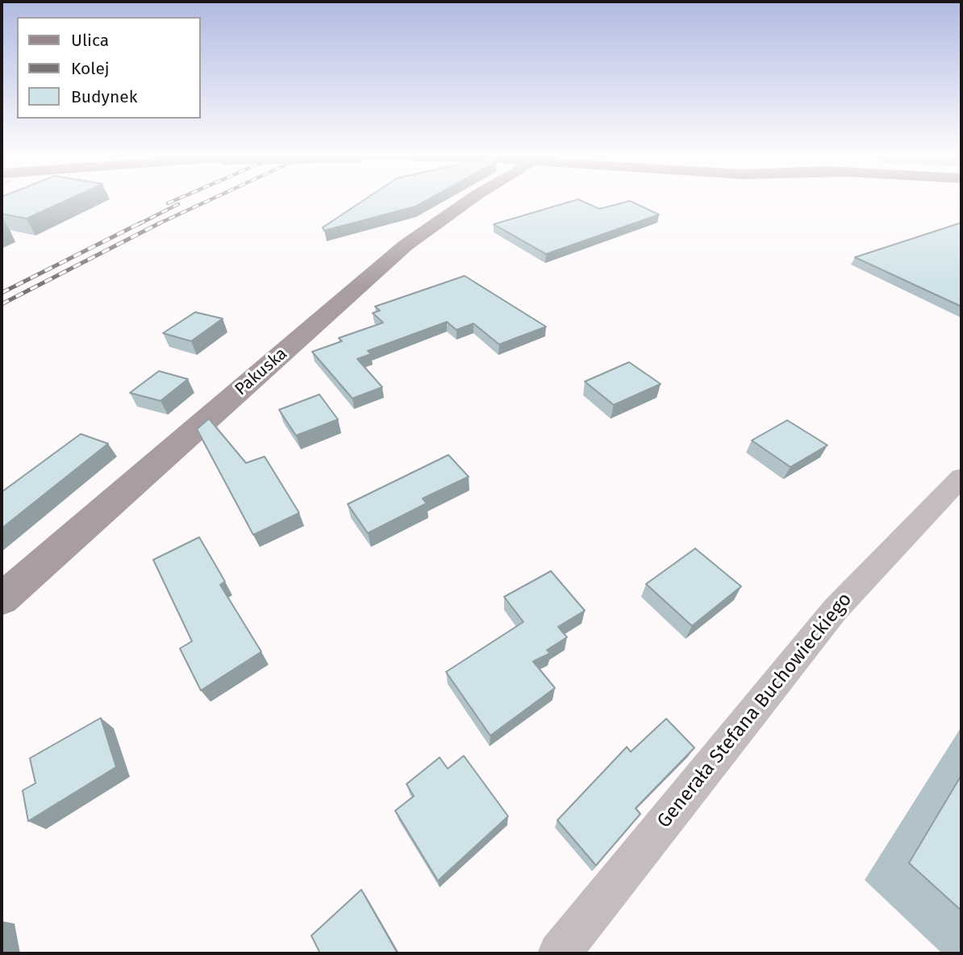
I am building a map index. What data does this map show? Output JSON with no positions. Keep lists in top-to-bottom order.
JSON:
{
  "streets": {
    "street": ["Pakuska", "Generała Stefana Buchowieckiego"]
  },
  "legend": ["Ulica", "Kolej", "Budynek"]
}
